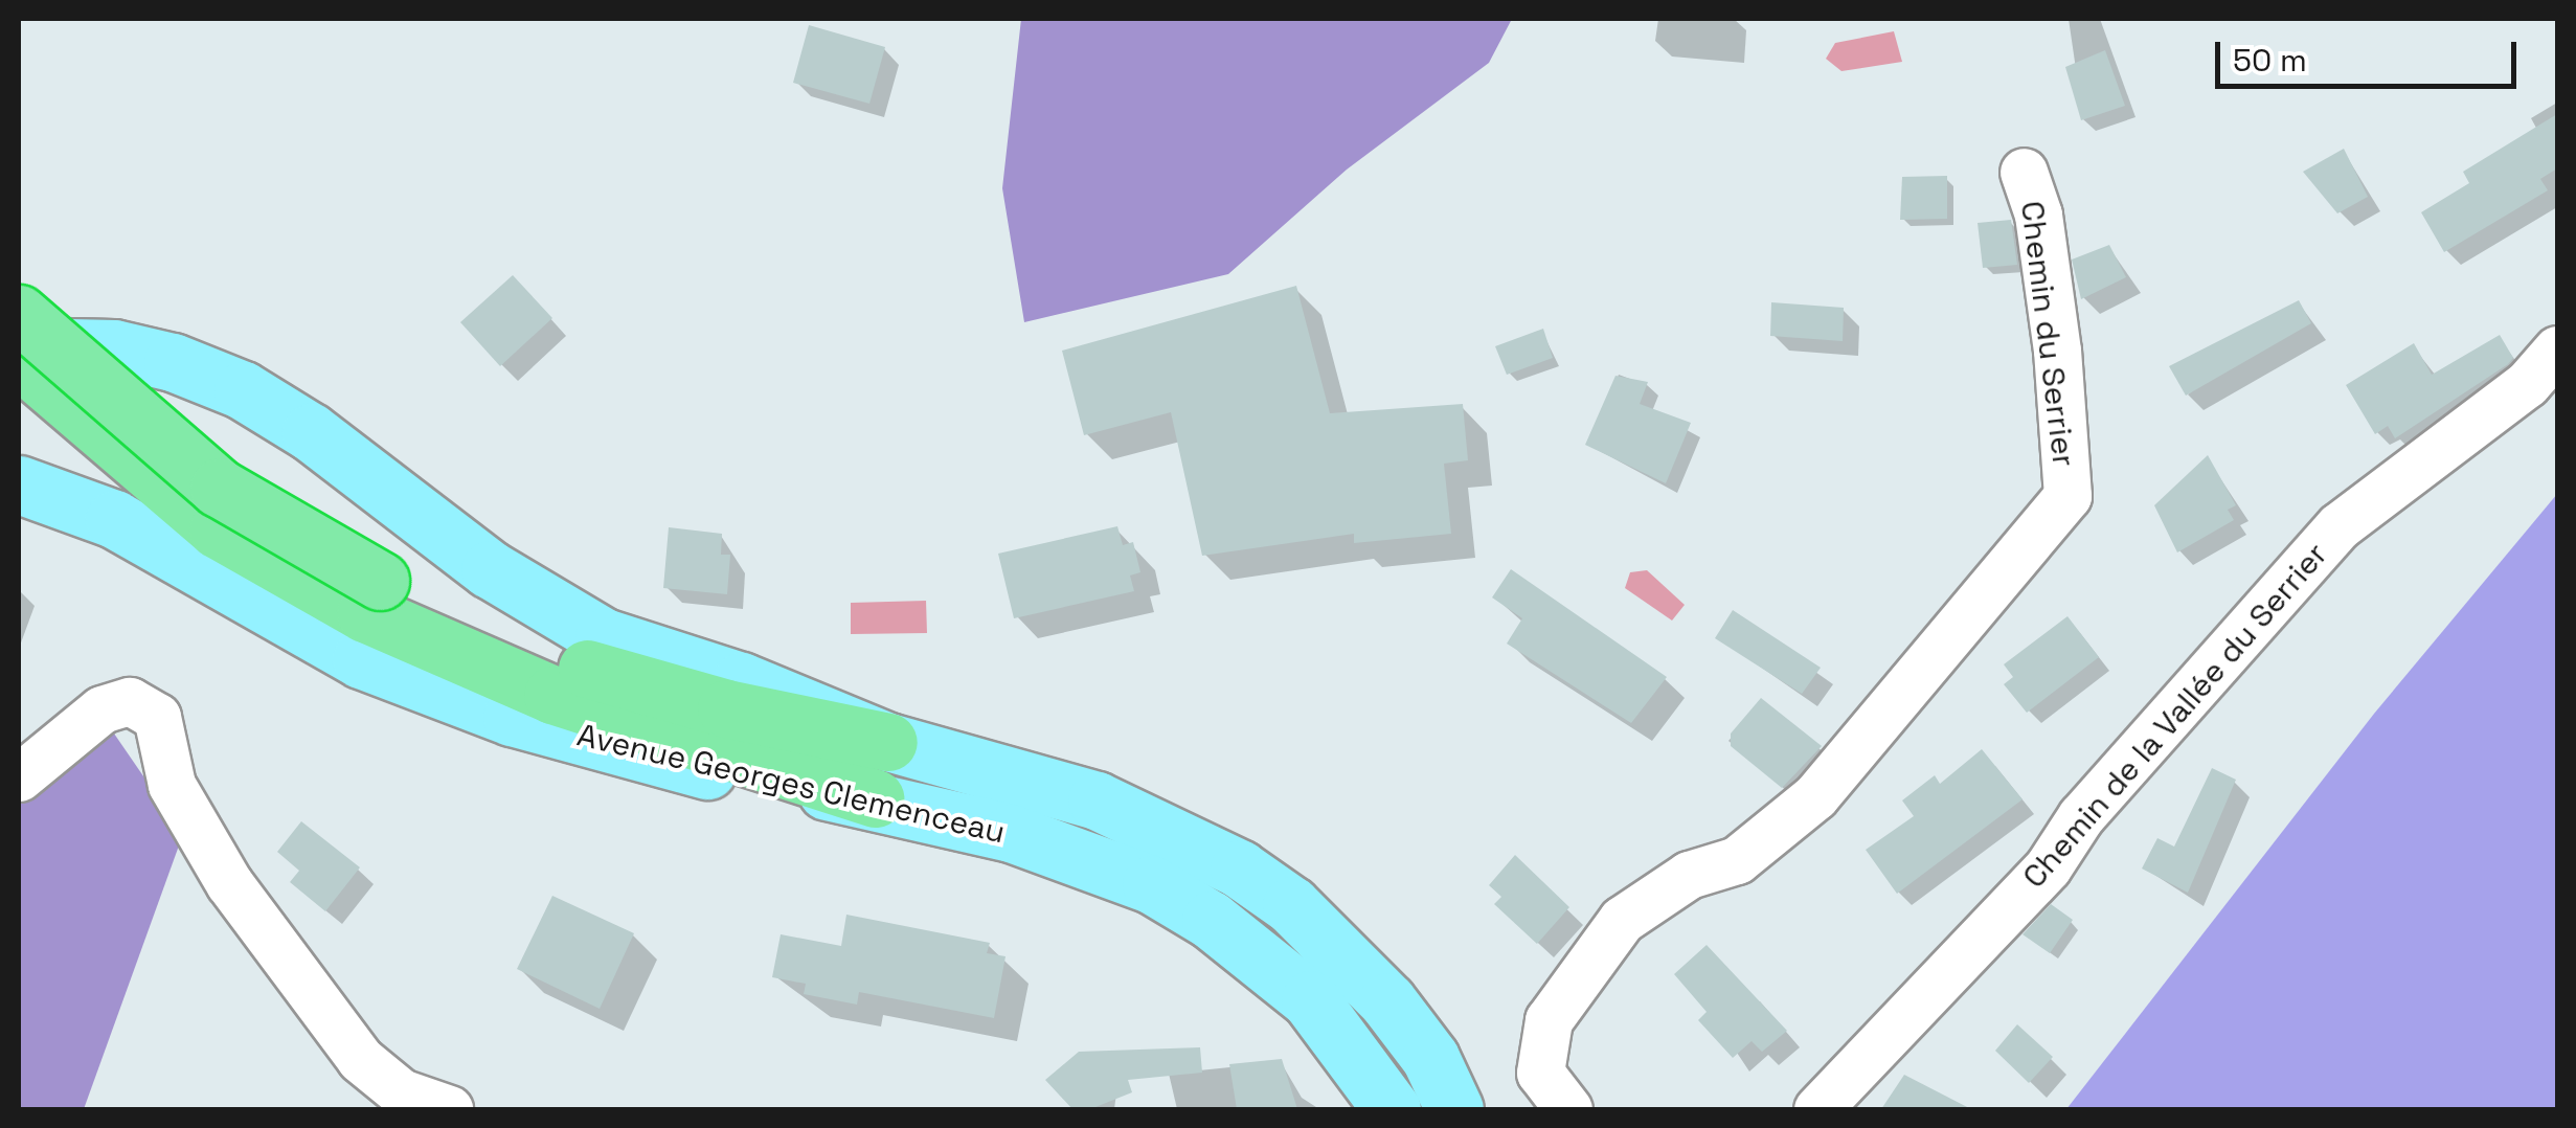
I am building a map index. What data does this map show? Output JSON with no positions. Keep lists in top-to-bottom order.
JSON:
{
  "streets": {
    "main road": ["Avenue Georges Clemenceau"],
    "street": ["Chemin du Serrier", "Chemin de la Vallée du Serrier"]
  },
  "scale_bar": "50 m"
}
